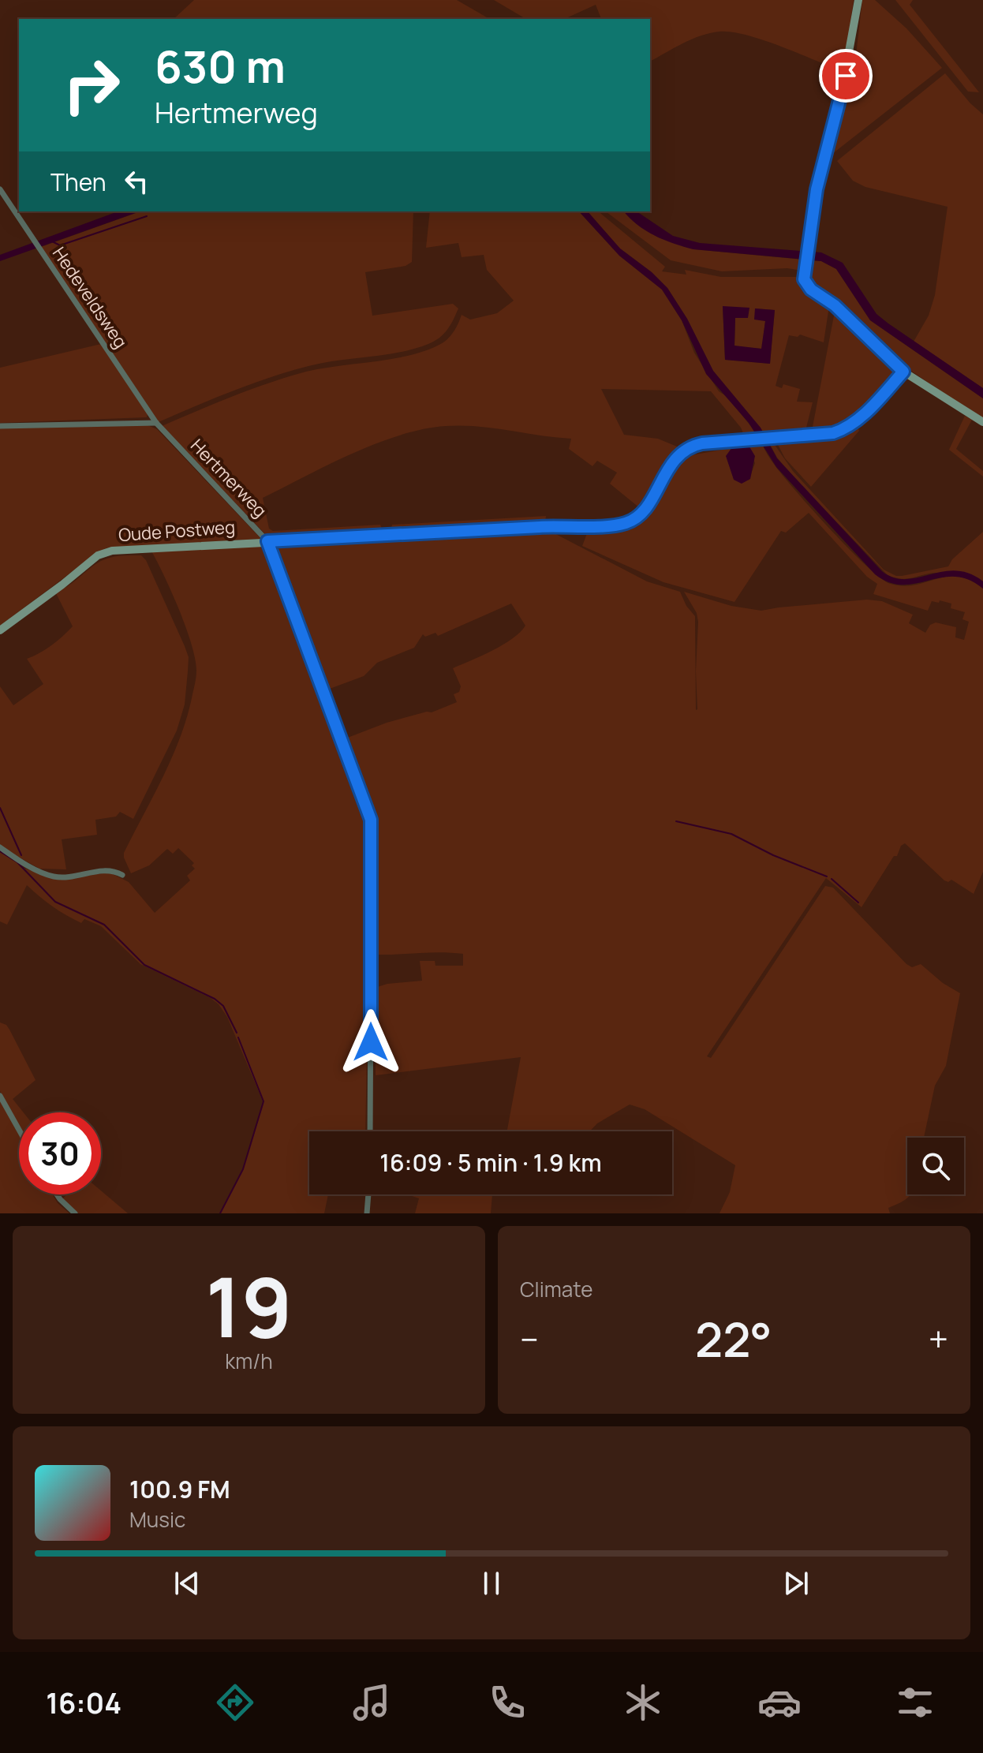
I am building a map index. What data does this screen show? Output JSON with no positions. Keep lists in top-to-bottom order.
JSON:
{
  "streets": {
    "street": ["Hedeveldsweg", "Hertmerweg", "Oude Postweg"]
  },
  "crossings": [
    ["Hedeveldsweg", "Hertmerweg"],
    ["Hertmerweg", "Oude Postweg"]
  ],
  "page": {
    "turn": ["630 m", "Hertmerweg"],
    "then": "Then",
    "limit": "30",
    "trip": "16:09 · 5 min · 1.9 km",
    "tile": [
      ["19", "km/h"],
      "Climate"
    ],
    "heat": ["−", "22°", "+"],
    "song": ["100.9 FM", "Music"],
    "tabs": "16:04"
  }
}
